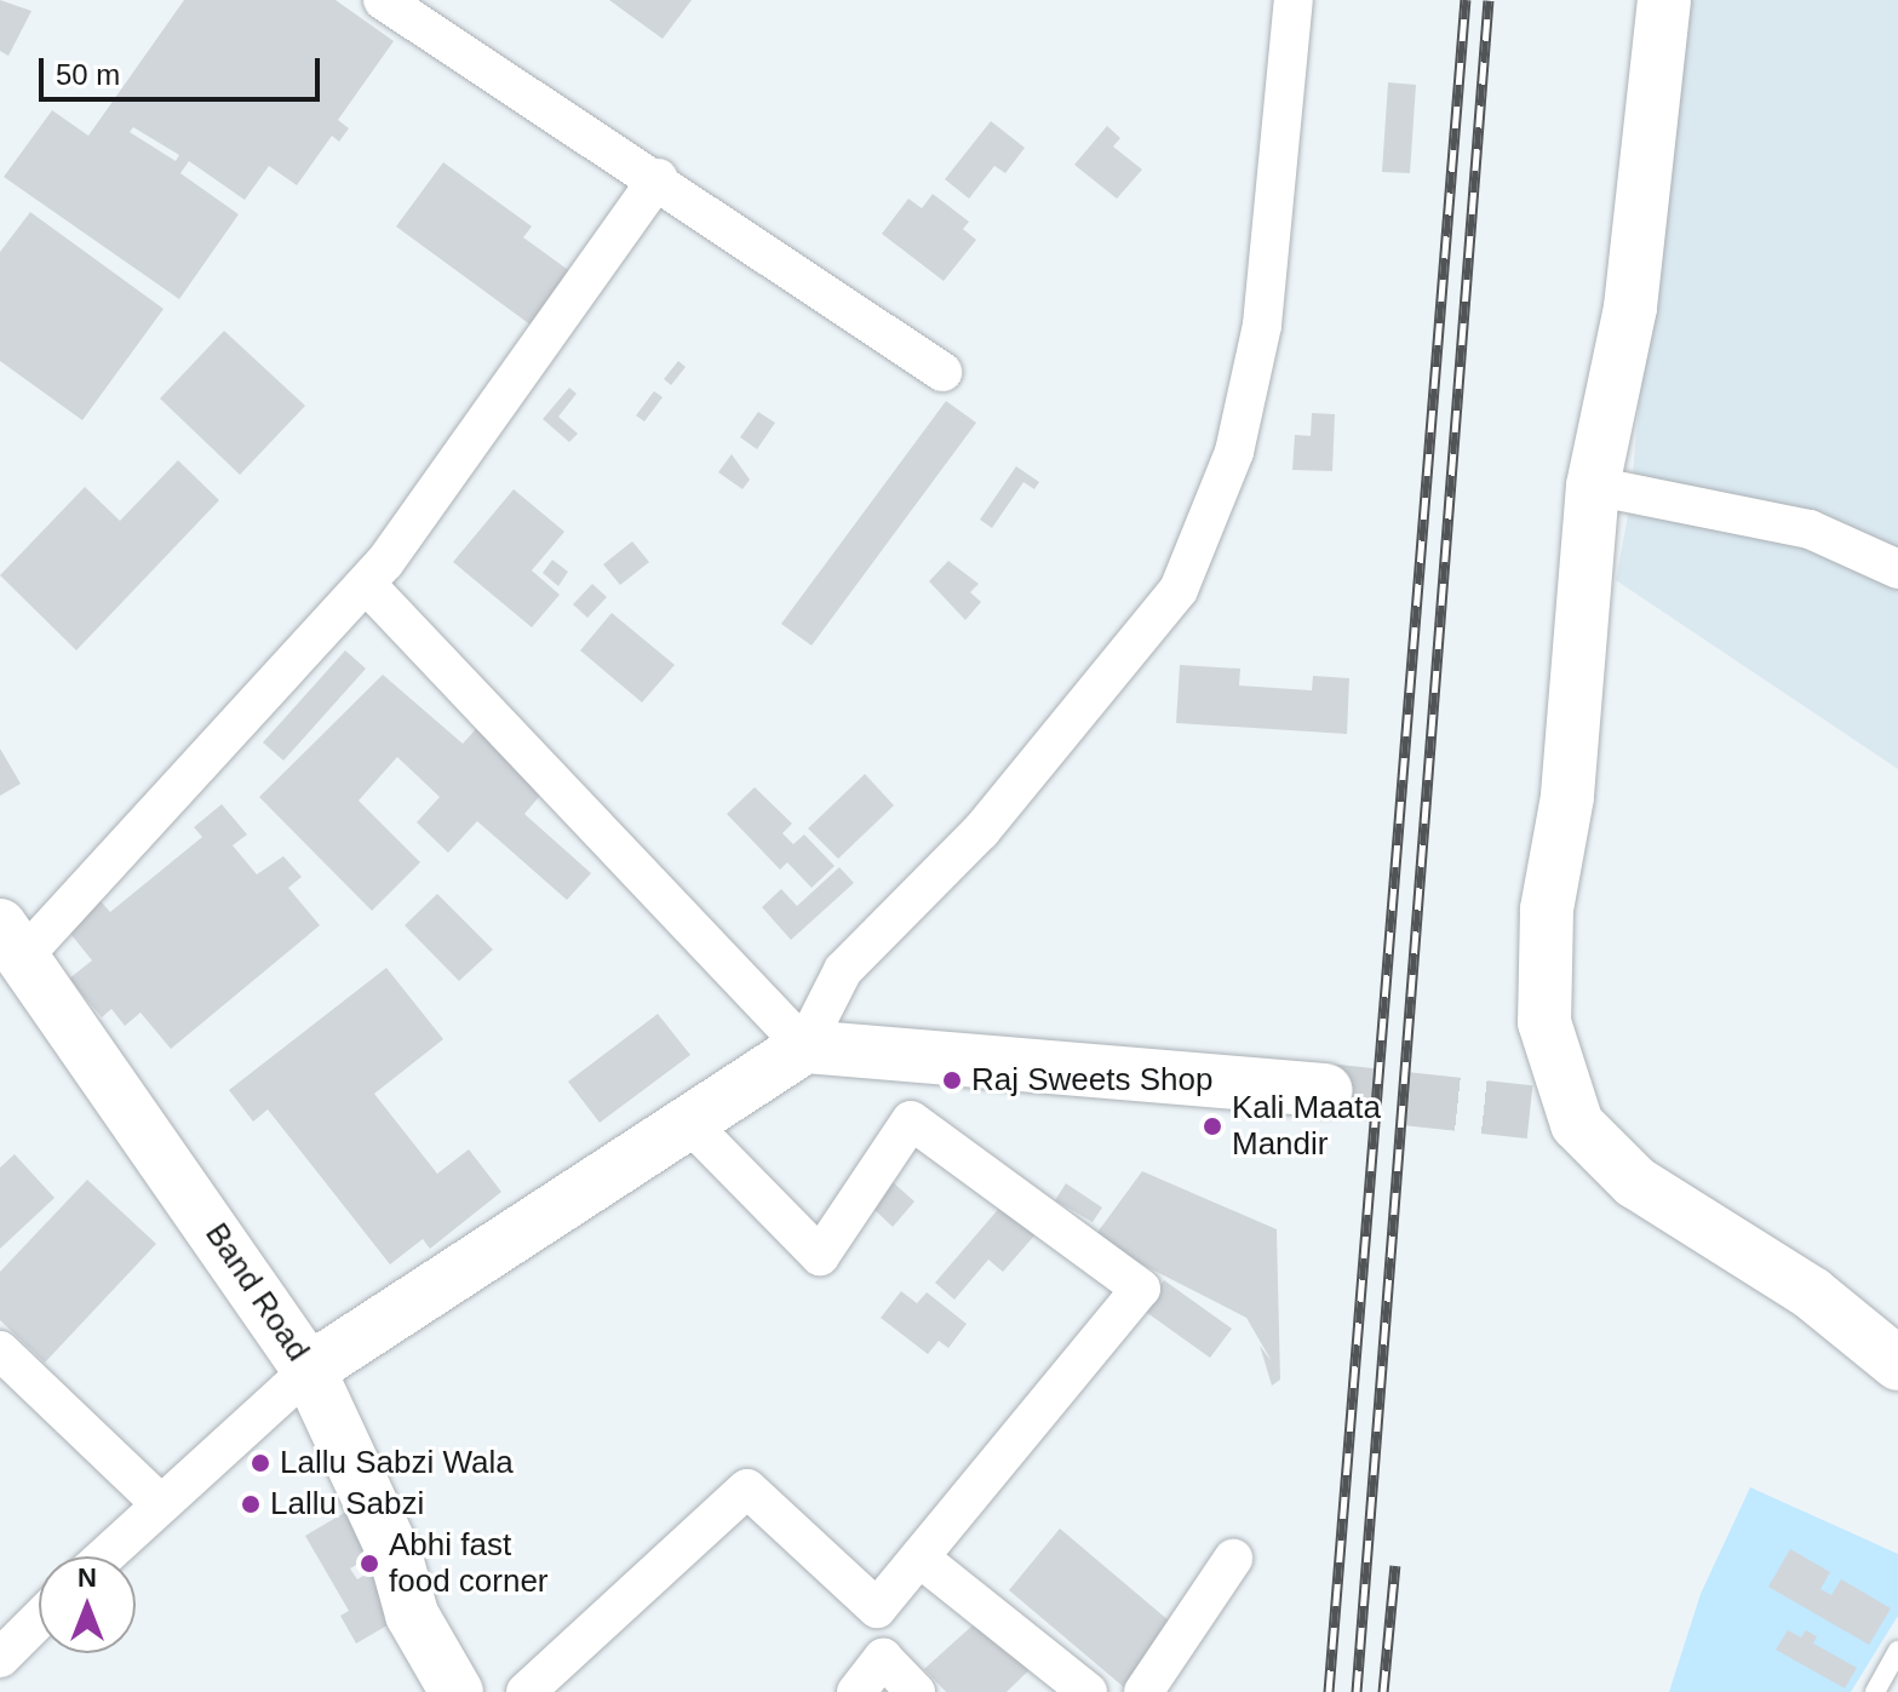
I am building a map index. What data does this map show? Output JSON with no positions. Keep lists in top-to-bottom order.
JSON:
{
  "streets": {
    "street": ["Band Road"]
  },
  "places": [
    "Raj Sweets Shop",
    "Kali Maata Mandir",
    "Lallu Sabzi Wala",
    "Lallu Sabzi",
    "Abhi fast food corner"
  ],
  "scale_bar": "50 m",
  "north": "top"
}
